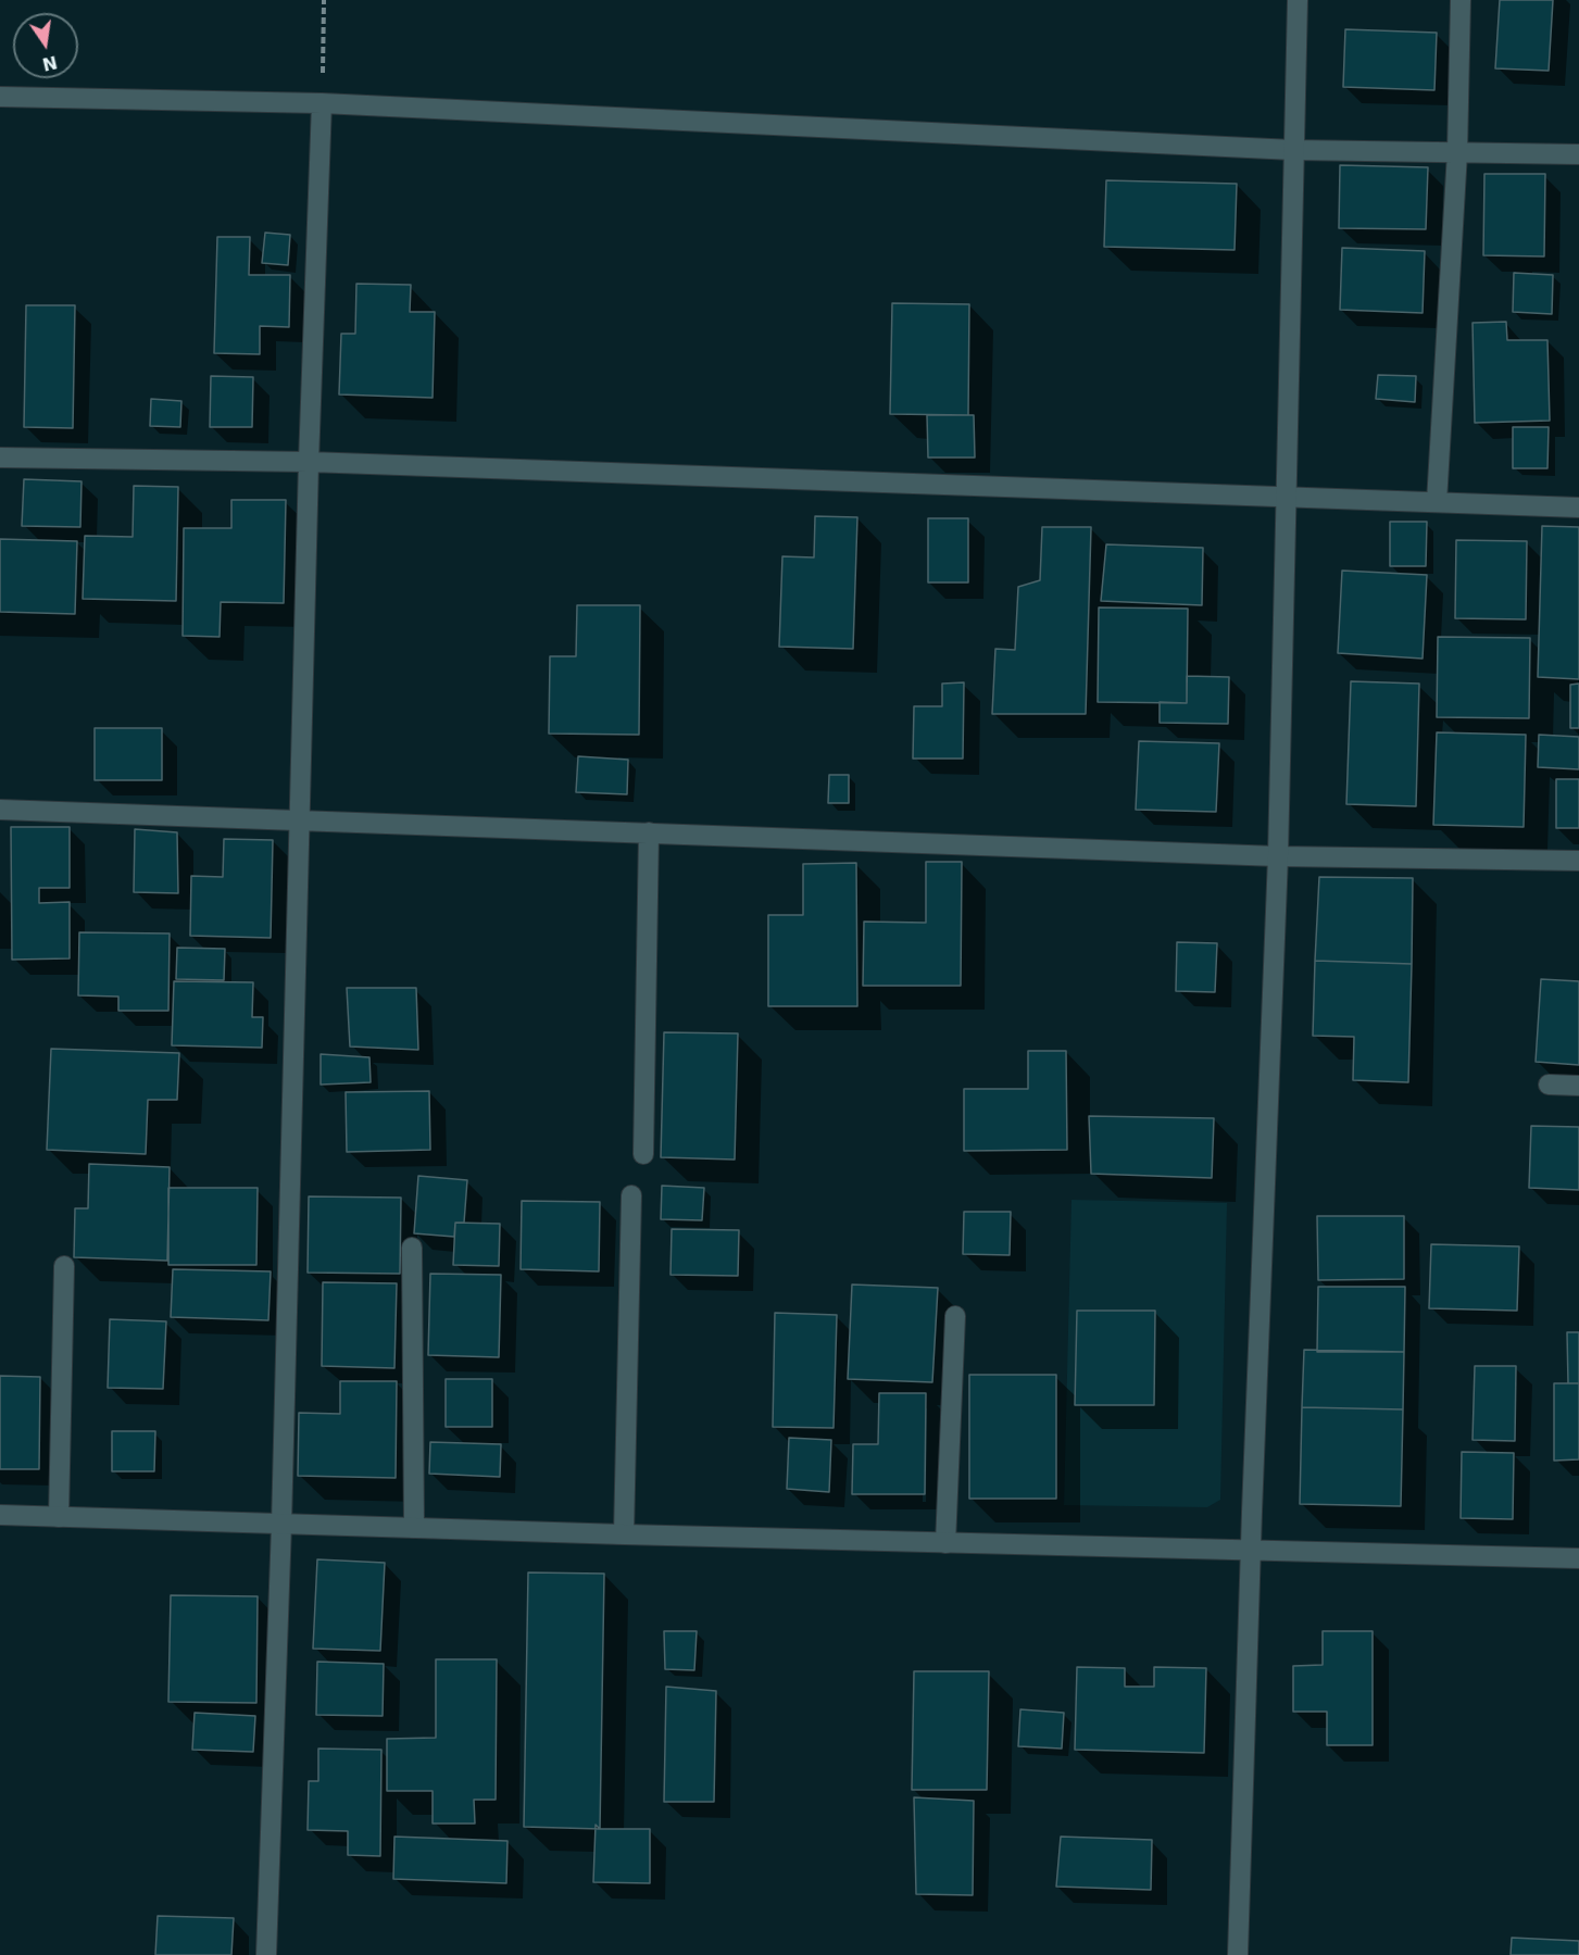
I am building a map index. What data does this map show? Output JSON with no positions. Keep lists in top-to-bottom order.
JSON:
{
  "north": "bottom"
}
